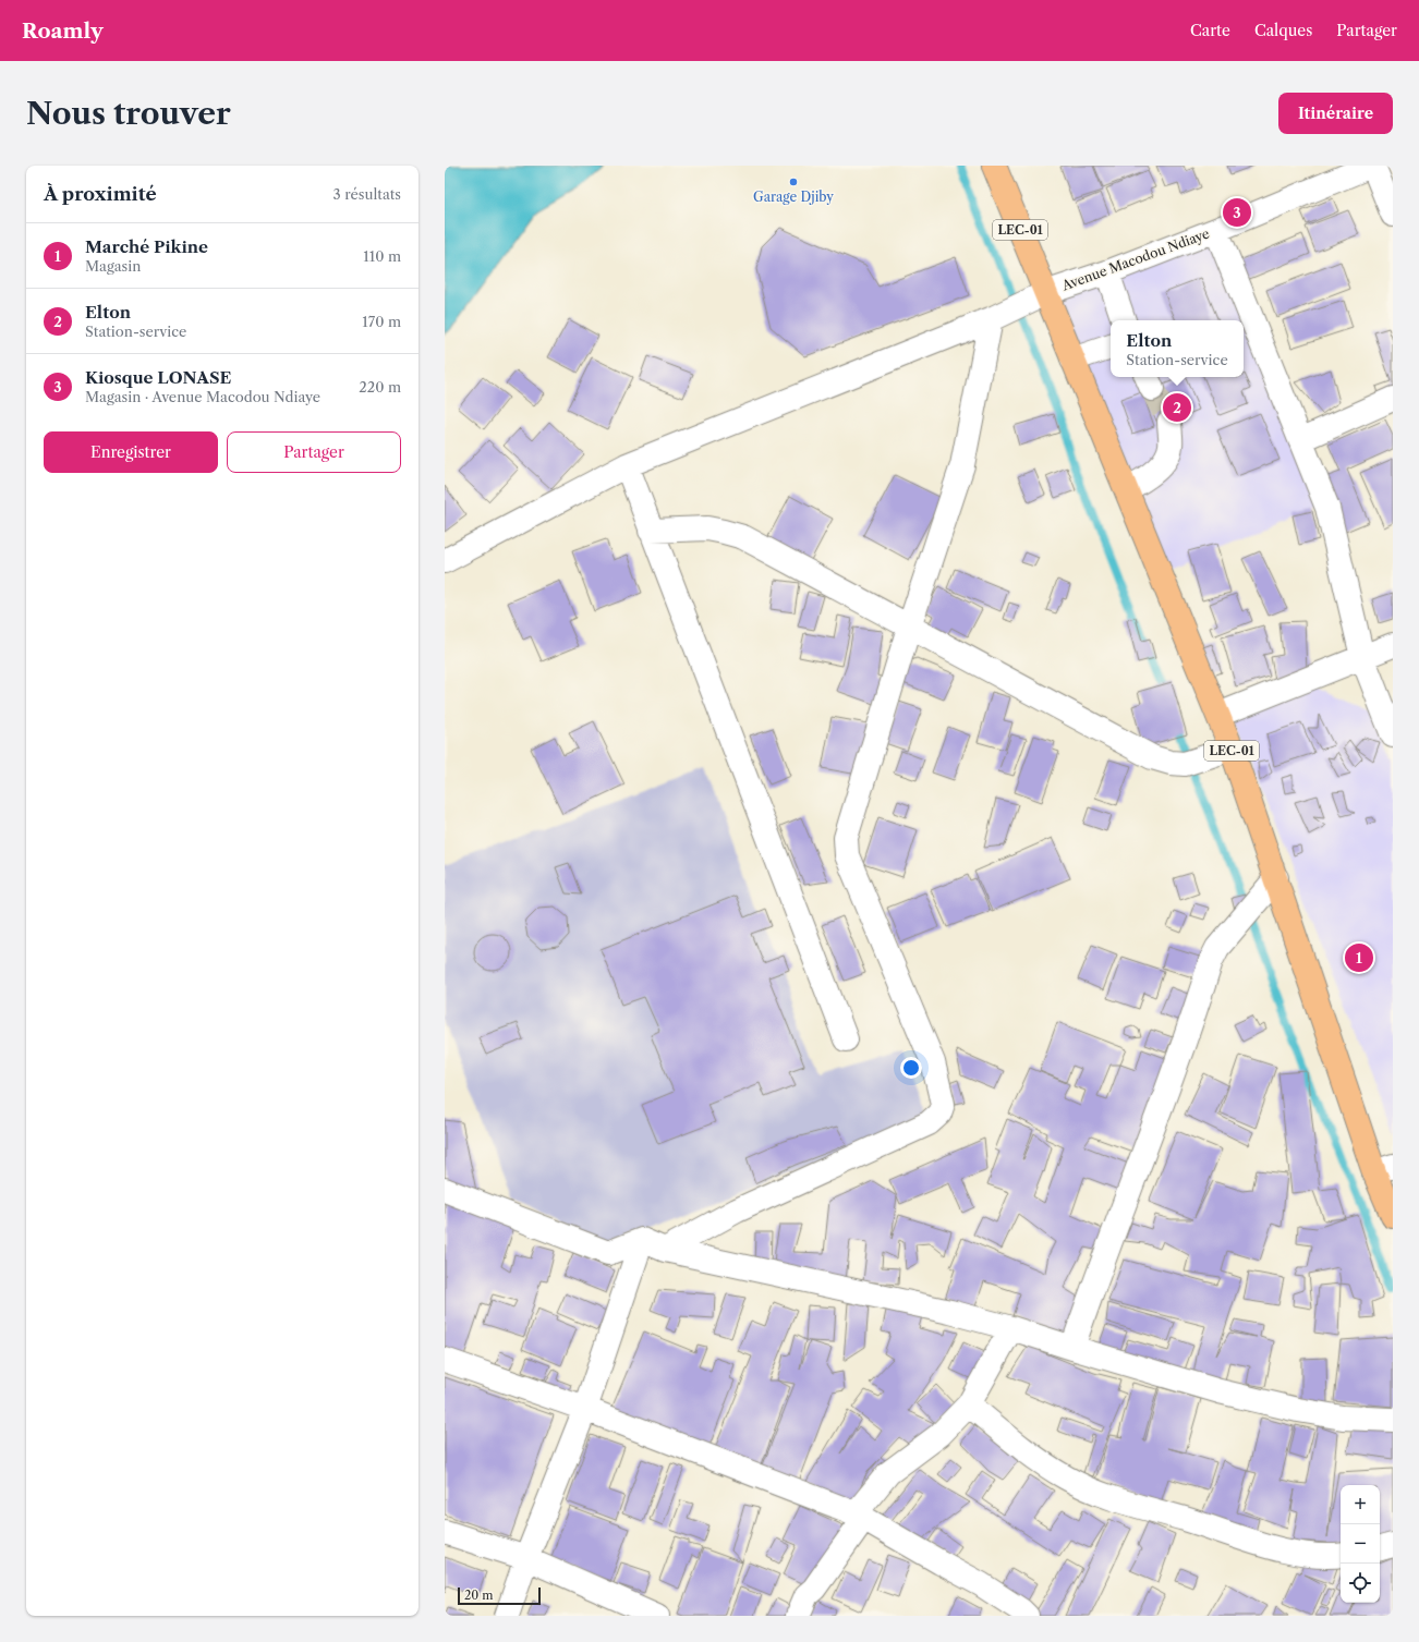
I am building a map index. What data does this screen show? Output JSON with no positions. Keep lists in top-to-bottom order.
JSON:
{
  "streets": {
    "highway": ["LEC-01"],
    "street": ["Avenue Macodou Ndiaye"]
  },
  "crossings": [
    ["LEC-01", "Avenue Macodou Ndiaye"]
  ],
  "places": ["Garage Djiby"],
  "scale_bar": "20 m",
  "page": {
    "header": "Roamly",
    "nav": ["Carte", "Calques", "Partager"],
    "buttons": [
      "Itinéraire",
      ["Enregistrer", "Partager"]
    ],
    "title": "Nous trouver",
    "heading": ["À proximité", "3 résultats"],
    "pins": ["3", "2", "1"],
    "list": [
      {
        "mark": "1",
        "name": "Marché Pikine",
        "note": "Magasin",
        "value": "110 m"
      },
      {
        "mark": "2",
        "name": "Elton",
        "note": "Station-service",
        "value": "170 m"
      },
      {
        "mark": "3",
        "name": "Kiosque LONASE",
        "note": "Magasin · Avenue Macodou Ndiaye",
        "value": "220 m"
      }
    ],
    "popup": ["Elton", "Station-service"],
    "map_buttons": ["+", "−"],
    "scale": "20 m"
  }
}
